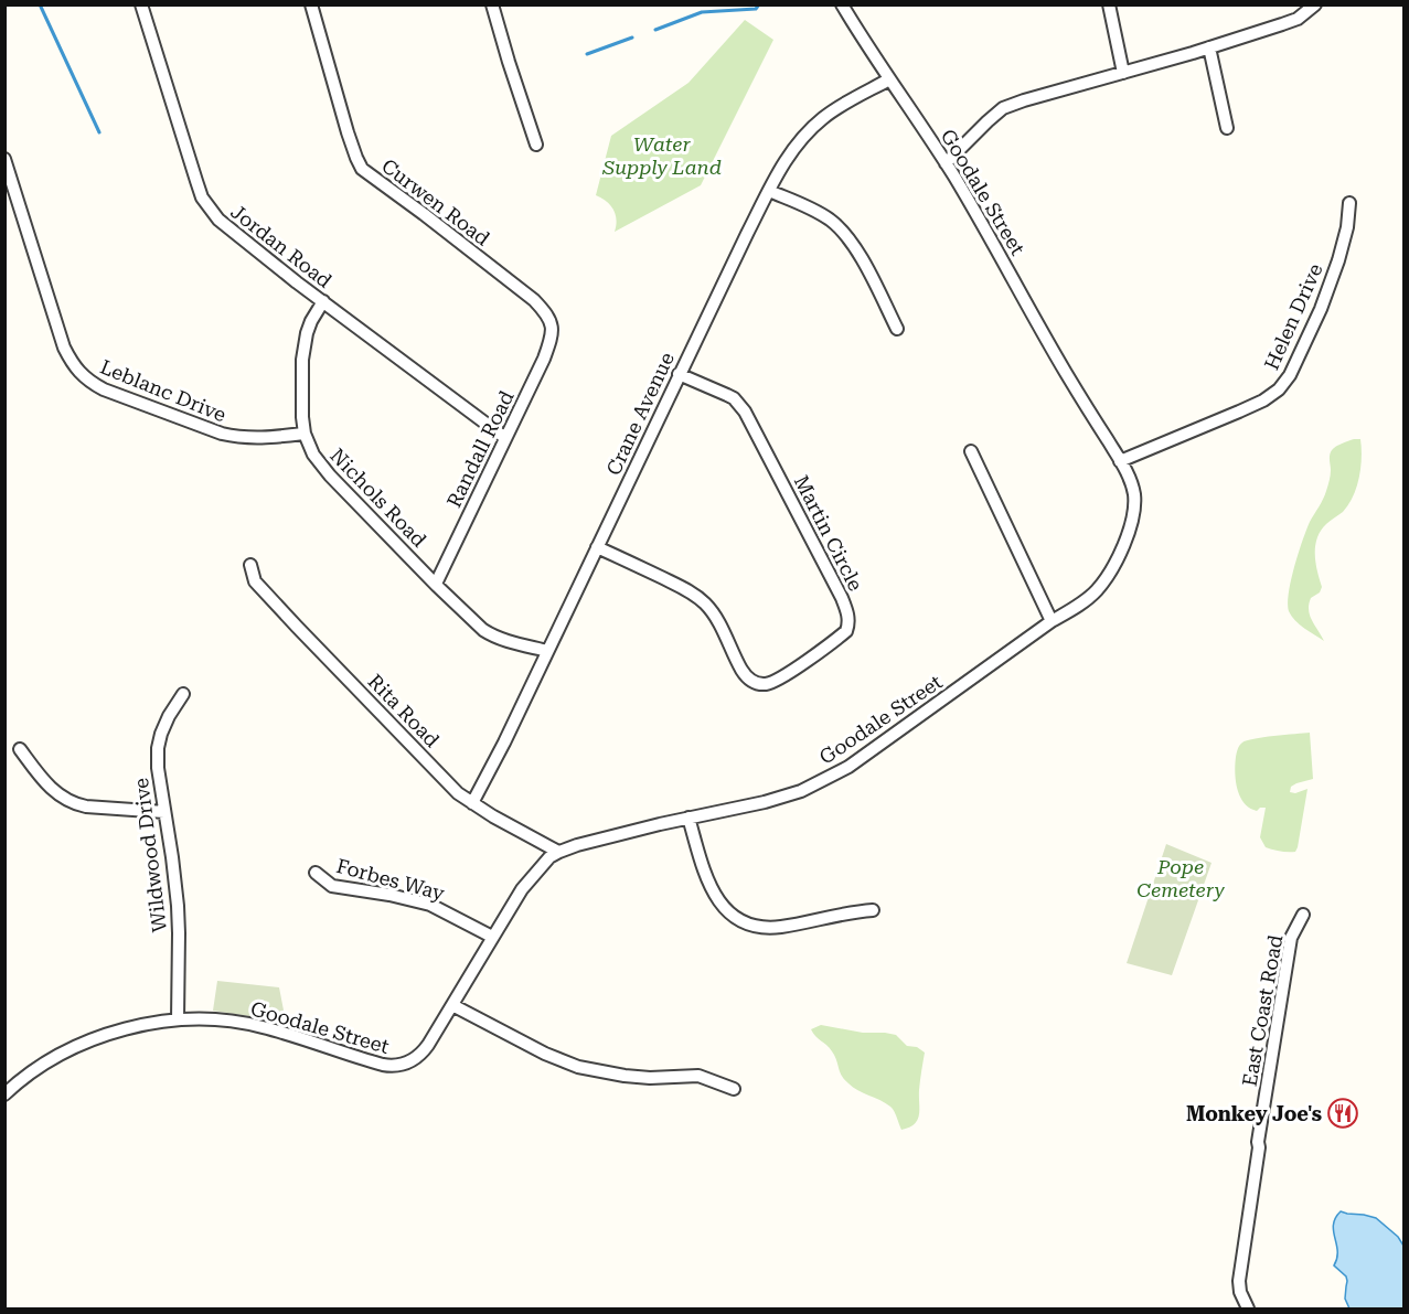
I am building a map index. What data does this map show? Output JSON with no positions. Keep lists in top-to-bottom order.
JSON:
{
  "streets": {
    "street": [
      "Goodale Street",
      "Curwen Road",
      "Jordan Road",
      "Helen Drive",
      "Leblanc Drive",
      "Crane Avenue",
      "Randall Road",
      "Nichols Road",
      "Martin Circle",
      "Rita Road",
      "Wildwood Drive",
      "Forbes Way",
      "East Coast Road"
    ]
  },
  "crossings": [
    ["Goodale Street", "Helen Drive"],
    ["Goodale Street", "Crane Avenue"],
    ["Goodale Street", "Rita Road"],
    ["Goodale Street", "Wildwood Drive"],
    ["Goodale Street", "Forbes Way"],
    ["Curwen Road", "Randall Road"],
    ["Jordan Road", "Randall Road"],
    ["Jordan Road", "Nichols Road"],
    ["Leblanc Drive", "Nichols Road"],
    ["Crane Avenue", "Nichols Road"],
    ["Crane Avenue", "Martin Circle"],
    ["Crane Avenue", "Rita Road"],
    ["Randall Road", "Nichols Road"]
  ],
  "parks": ["Water Supply Land", "Pope Cemetery"],
  "places": {
    "restaurant": ["Monkey Joe's"]
  }
}
